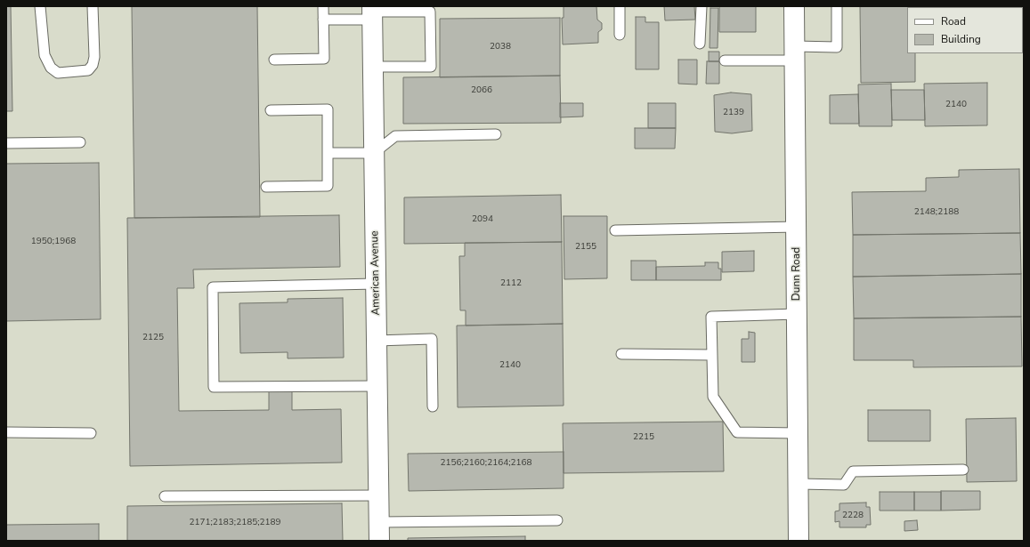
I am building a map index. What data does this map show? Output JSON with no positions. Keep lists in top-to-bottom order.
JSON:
{
  "streets": {
    "street": ["American Avenue", "Dunn Road"]
  },
  "house_numbers": [
    "2038",
    "2066",
    "2140",
    "2139",
    "2148;2188",
    "2094",
    "1950;1968",
    "2155",
    "2112",
    "2125",
    "2140",
    "2215",
    "2156;2160;2164;2168",
    "2228",
    "2171;2183;2185;2189"
  ],
  "legend": ["Road", "Building"]
}
